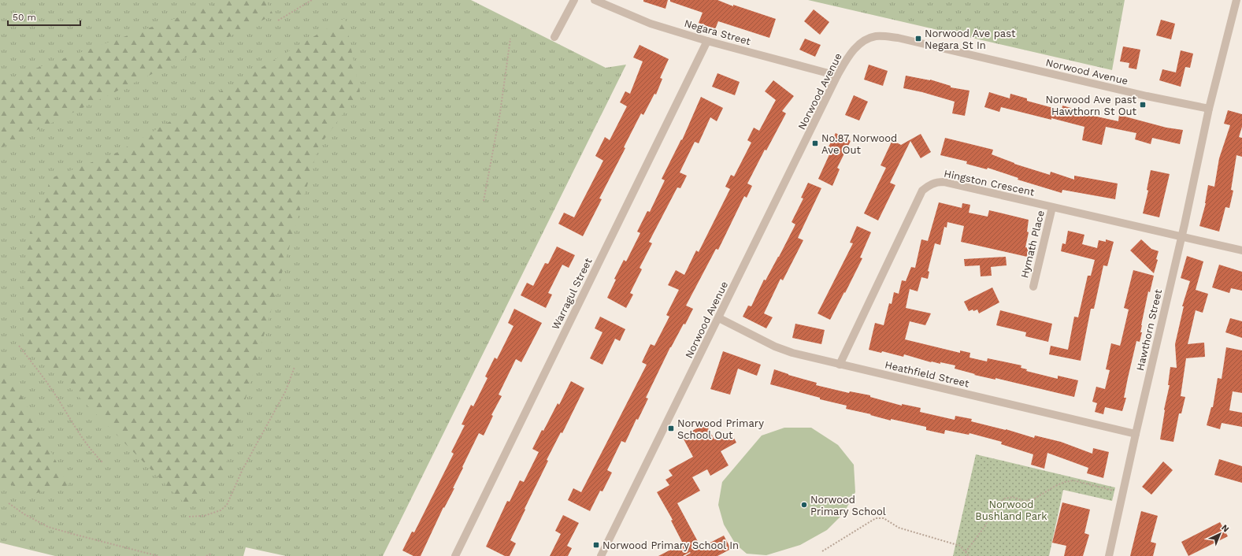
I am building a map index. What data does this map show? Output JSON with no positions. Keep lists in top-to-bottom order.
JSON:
{
  "streets": {
    "street": [
      "Negara Street",
      "Norwood Avenue",
      "Hingston Crescent",
      "Hymath Place",
      "Warragul Street",
      "Hawthorn Street",
      "Heathfield Street"
    ]
  },
  "crossings": [
    ["Negara Street", "Norwood Avenue"],
    ["Negara Street", "Warragul Street"],
    ["Norwood Avenue", "Hawthorn Street"],
    ["Norwood Avenue", "Heathfield Street"],
    ["Hingston Crescent", "Hymath Place"],
    ["Hingston Crescent", "Hawthorn Street"],
    ["Hingston Crescent", "Heathfield Street"],
    ["Hawthorn Street", "Heathfield Street"]
  ],
  "parks": ["Norwood Bushland Park"],
  "places": {
    "transit": [
      "Norwood Ave past Negara St In",
      "Norwood Ave past Hawthorn St Out",
      "No.87 Norwood Ave Out",
      "Norwood Primary School Out",
      "Norwood Primary School In"
    ],
    "other": ["Norwood Primary School"]
  },
  "scale_bar": "50 m",
  "north": "top right"
}
